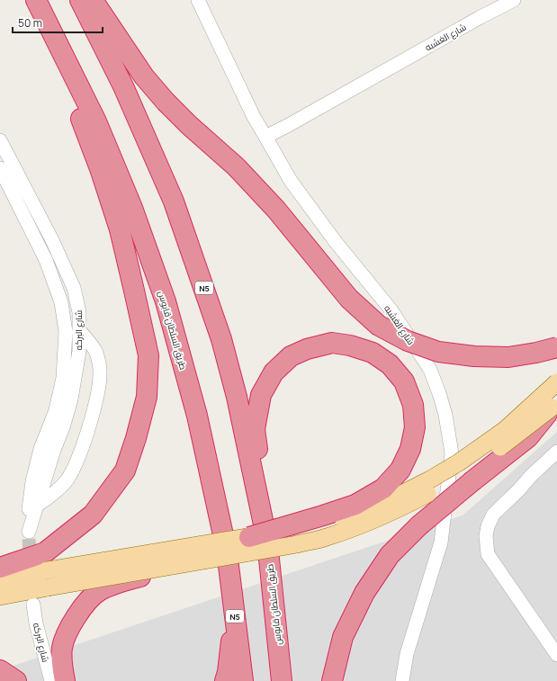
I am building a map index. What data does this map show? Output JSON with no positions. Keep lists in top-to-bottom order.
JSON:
{
  "streets": {
    "highway": ["N5", "طريق السلطان قابوس"],
    "street": ["شارع الغشبه", "شارع البركه"]
  },
  "scale_bar": "50 m"
}
